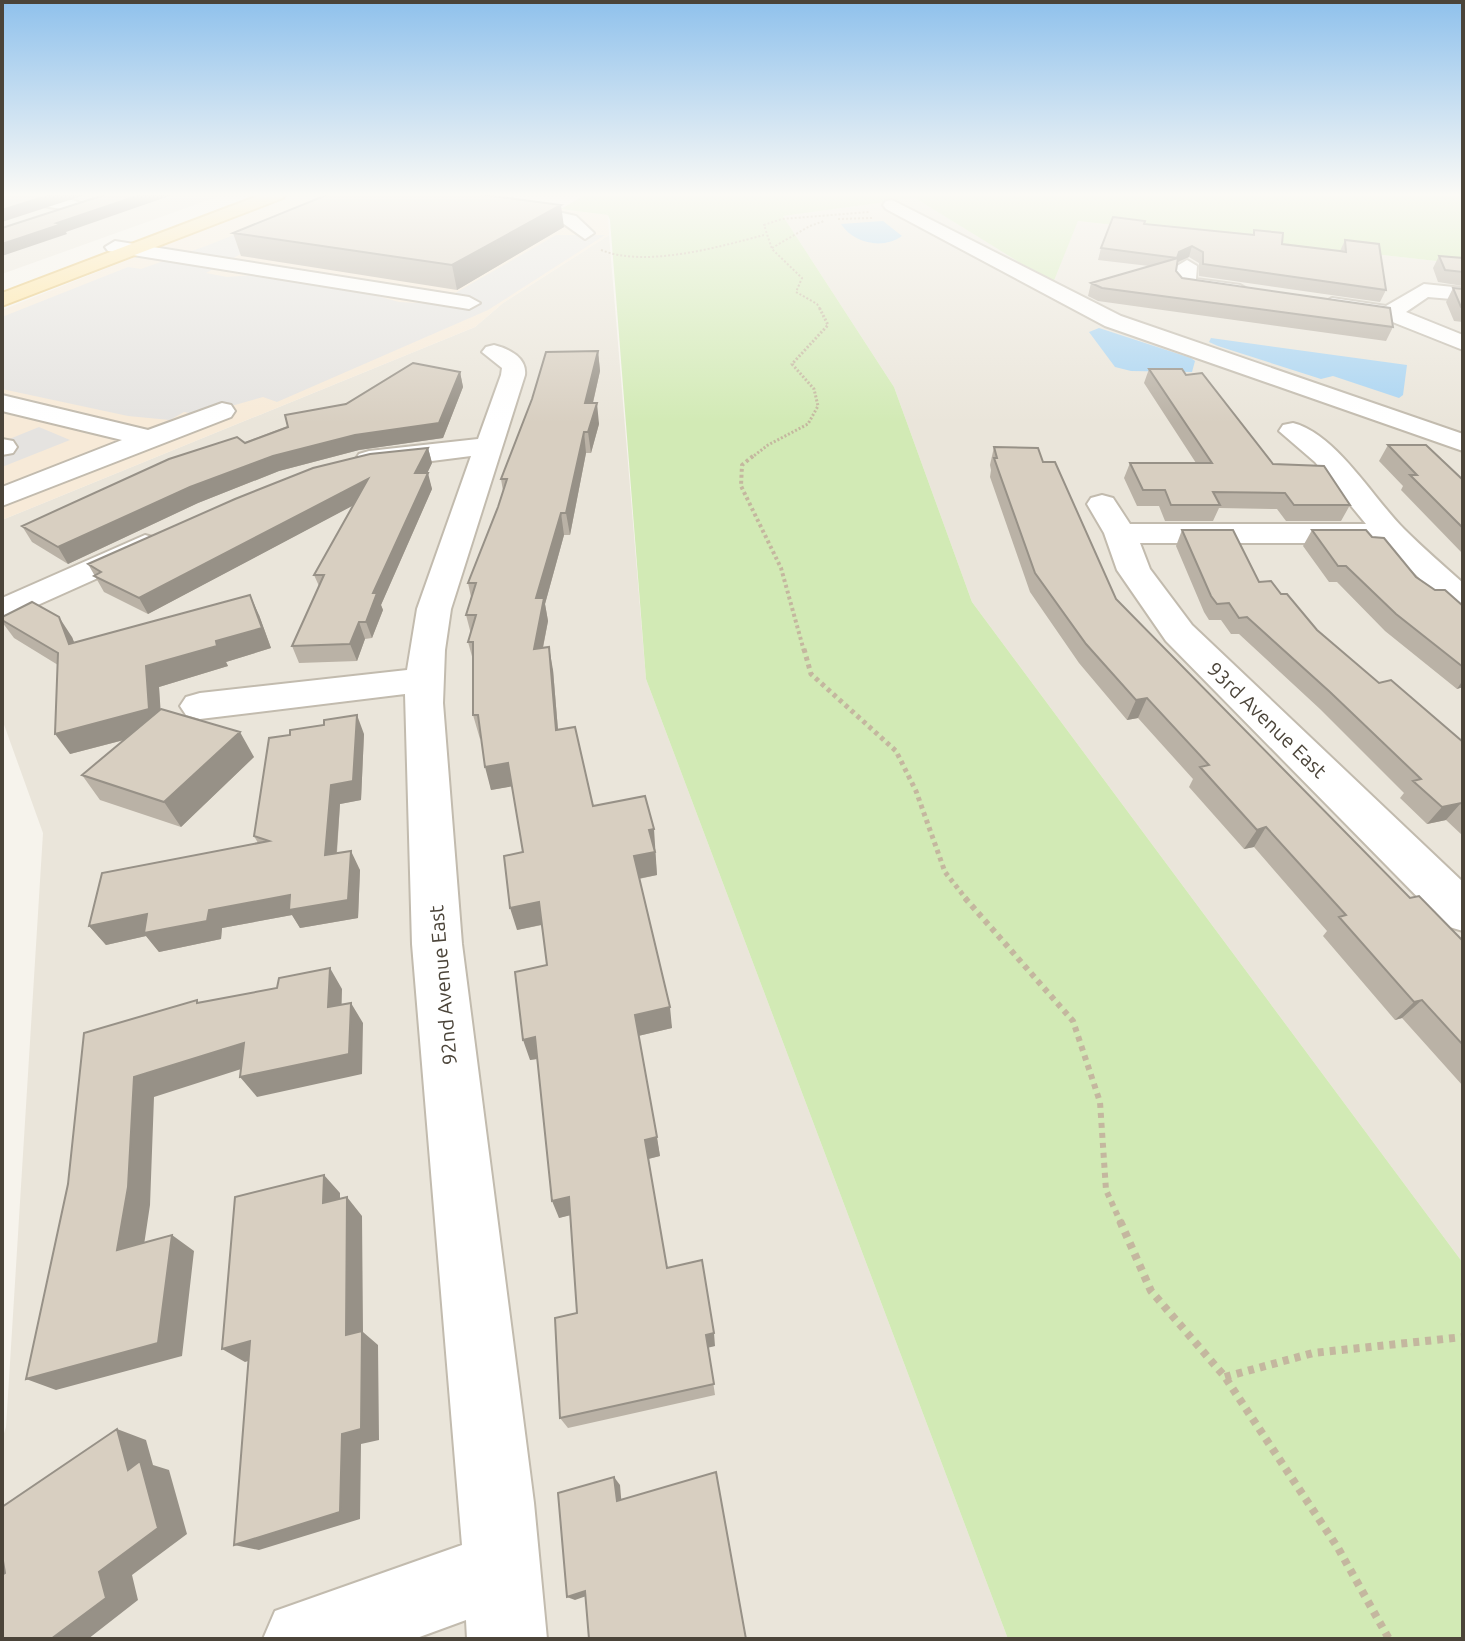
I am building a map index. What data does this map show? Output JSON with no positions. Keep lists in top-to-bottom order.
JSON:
{
  "streets": {
    "street": ["93rd Avenue East", "92nd Avenue East"]
  }
}
